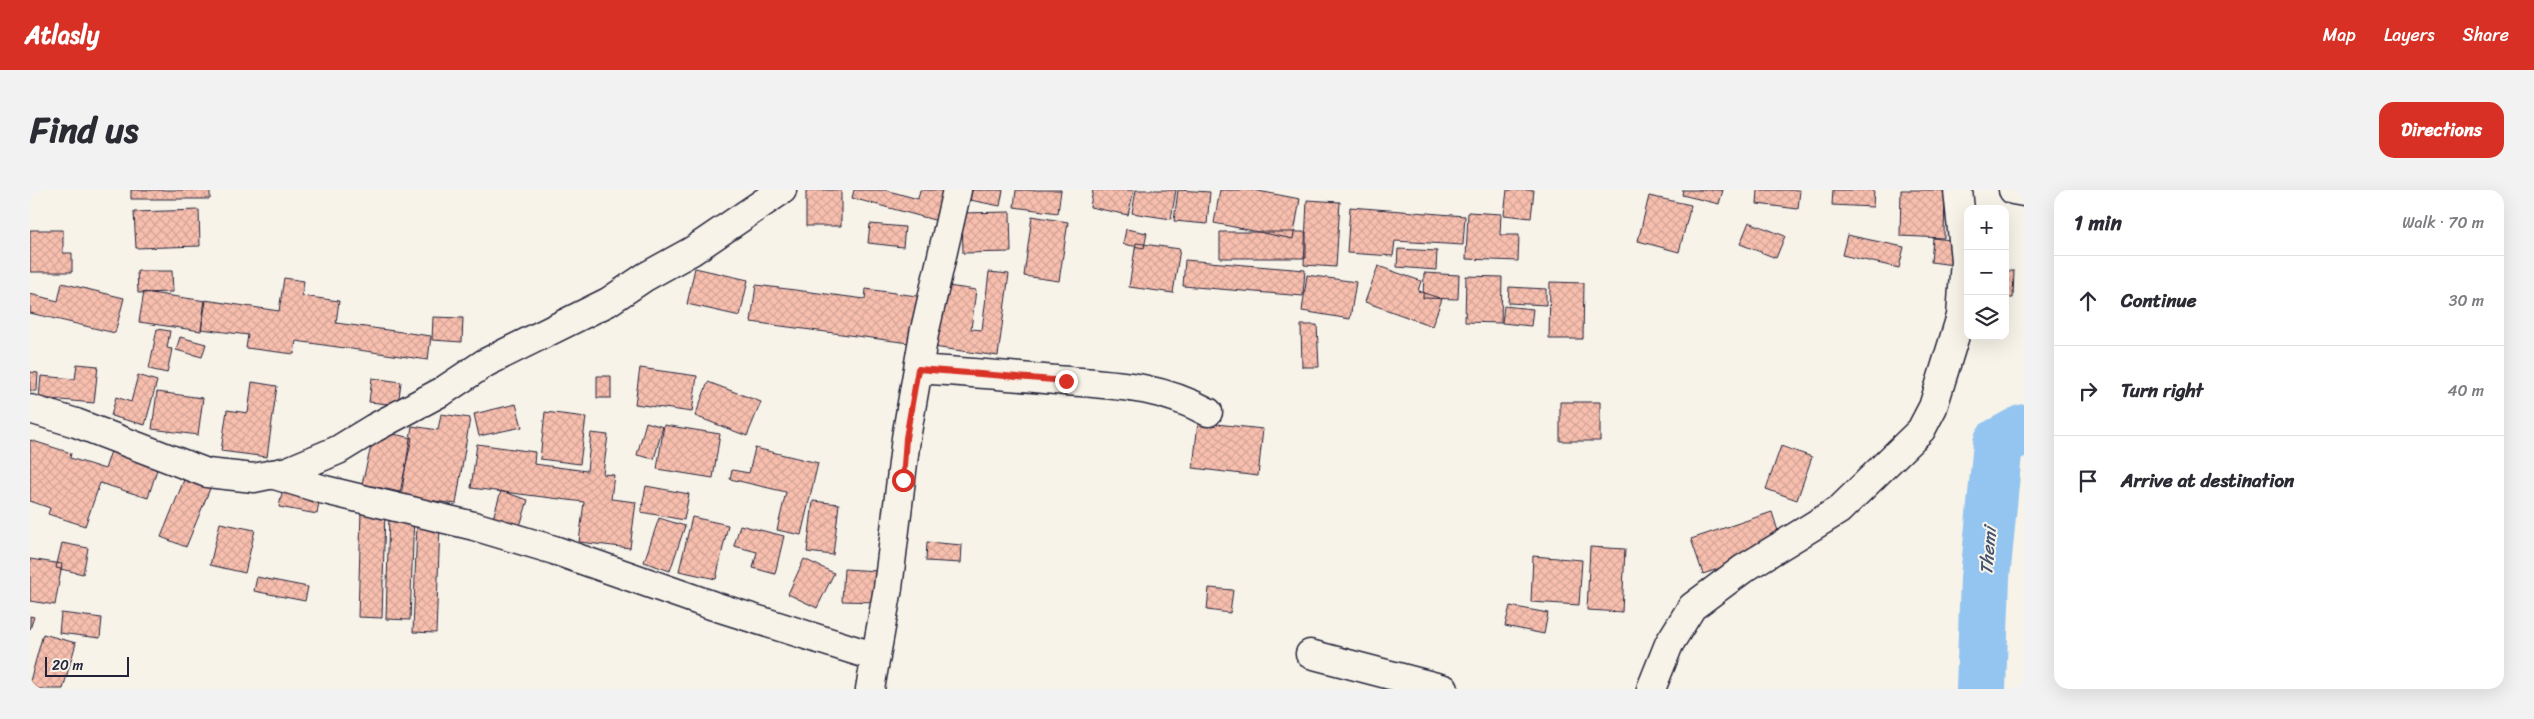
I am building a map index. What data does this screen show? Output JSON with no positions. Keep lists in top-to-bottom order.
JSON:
{
  "water": ["Themi"],
  "scale_bar": "20 m",
  "page": {
    "header": "Atlasly",
    "nav": ["Map", "Layers", "Share"],
    "title": "Find us",
    "buttons": "Directions",
    "heading": ["1 min", "Walk · 70 m"],
    "map_buttons": ["+", "−"],
    "list": [
      ["Continue", "30 m"],
      ["Turn right", "40 m"],
      "Arrive at destination"
    ],
    "scale": "20 m"
  }
}
